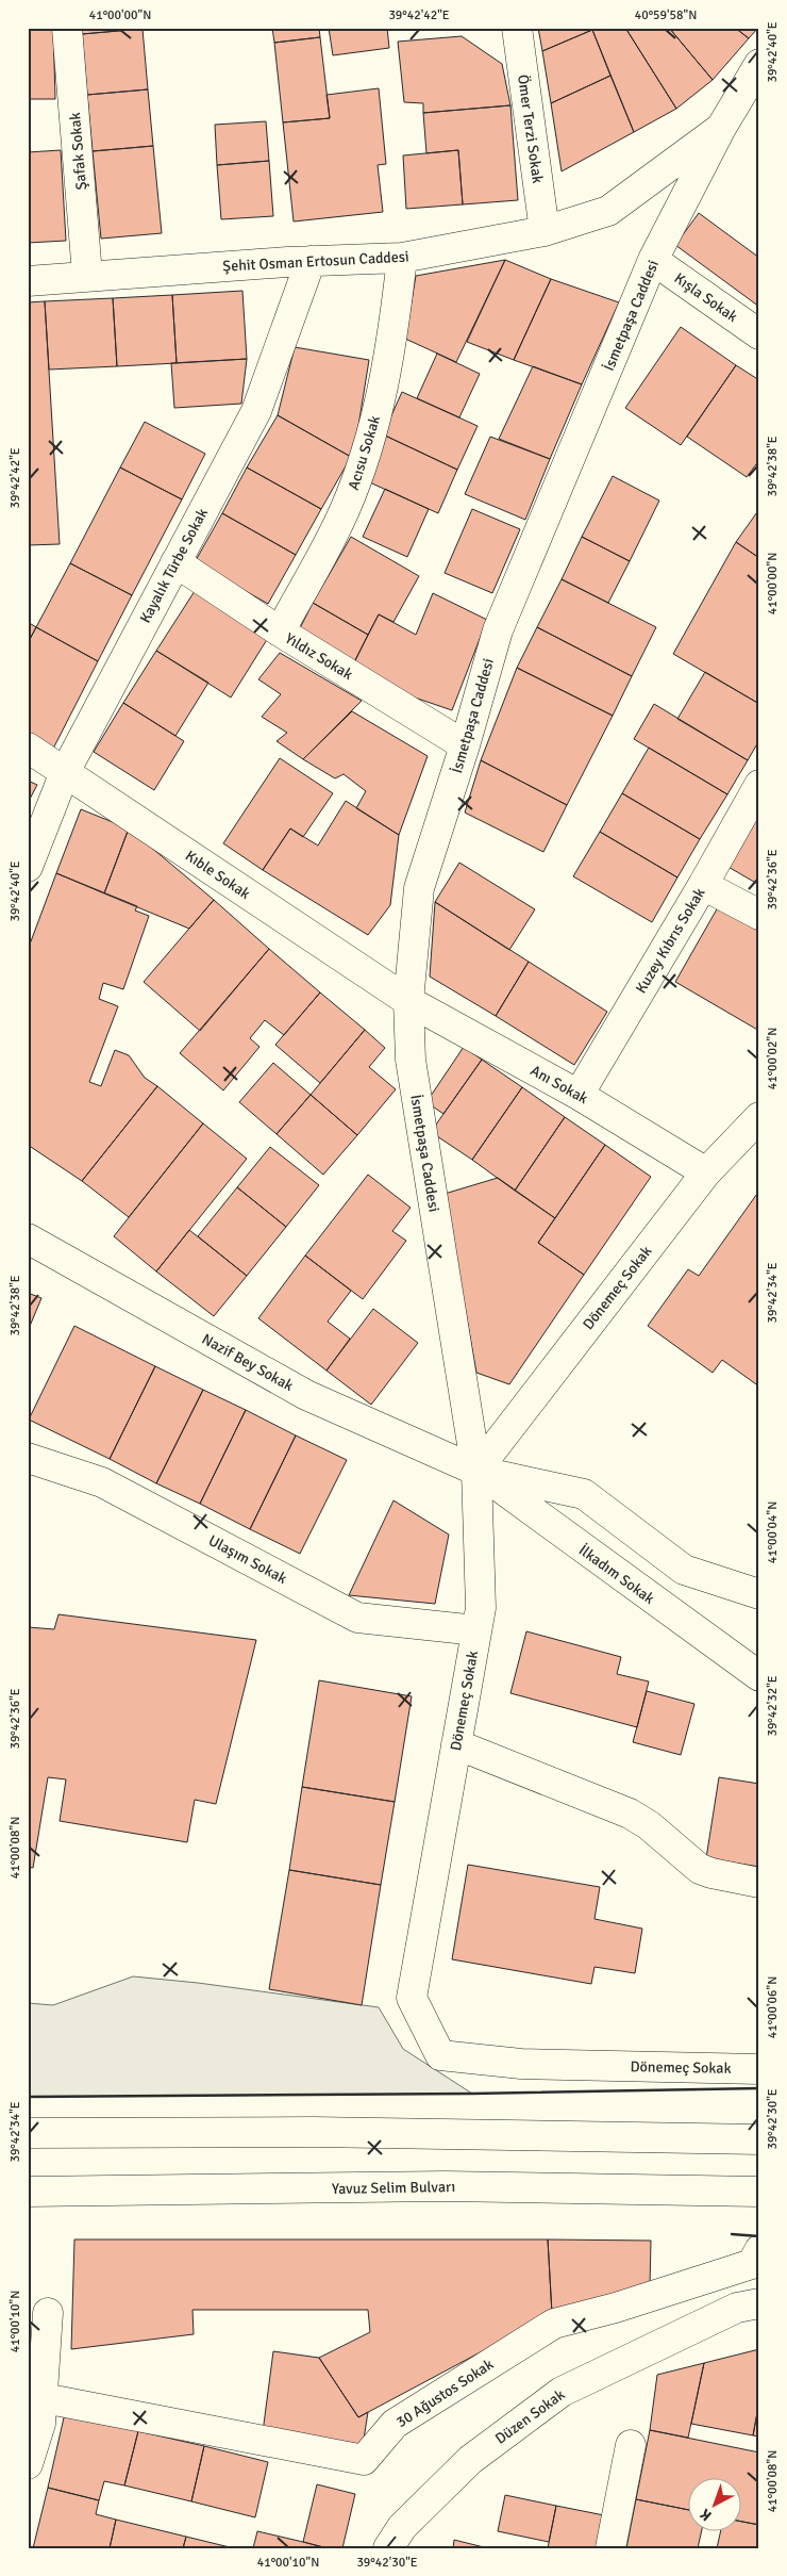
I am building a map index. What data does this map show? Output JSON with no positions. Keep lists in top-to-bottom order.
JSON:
{
  "streets": {
    "street": [
      "Ömer Terzi Sokak",
      "Şafak Sokak",
      "Şehit Osman Ertosun Caddesi",
      "Kışla Sokak",
      "İsmetpaşa Caddesi",
      "Acısu Sokak",
      "Kayalık Türbe Sokak",
      "Yıldız Sokak",
      "Kıble Sokak",
      "Kuzey Kıbrıs Sokak",
      "Anı Sokak",
      "Dönemeç Sokak",
      "Nazif Bey Sokak",
      "Ulaşım Sokak",
      "İlkadım Sokak",
      "Yavuz Selim Bulvarı",
      "30 Ağustos Sokak",
      "Düzen Sokak"
    ]
  },
  "crossings": [
    ["Ömer Terzi Sokak", "Şehit Osman Ertosun Caddesi"],
    ["Şafak Sokak", "Şehit Osman Ertosun Caddesi"],
    ["Şehit Osman Ertosun Caddesi", "İsmetpaşa Caddesi"],
    ["Şehit Osman Ertosun Caddesi", "Acısu Sokak"],
    ["Şehit Osman Ertosun Caddesi", "Kayalık Türbe Sokak"],
    ["Kışla Sokak", "İsmetpaşa Caddesi"],
    ["İsmetpaşa Caddesi", "Yıldız Sokak"],
    ["İsmetpaşa Caddesi", "Kıble Sokak"],
    ["İsmetpaşa Caddesi", "Anı Sokak"],
    ["İsmetpaşa Caddesi", "Dönemeç Sokak"],
    ["İsmetpaşa Caddesi", "Nazif Bey Sokak"],
    ["İsmetpaşa Caddesi", "İlkadım Sokak"],
    ["Acısu Sokak", "Yıldız Sokak"],
    ["Kayalık Türbe Sokak", "Yıldız Sokak"],
    ["Kayalık Türbe Sokak", "Kıble Sokak"],
    ["Kıble Sokak", "Anı Sokak"],
    ["Kuzey Kıbrıs Sokak", "Anı Sokak"],
    ["Anı Sokak", "Dönemeç Sokak"],
    ["Dönemeç Sokak", "Nazif Bey Sokak"],
    ["Dönemeç Sokak", "Ulaşım Sokak"],
    ["Dönemeç Sokak", "İlkadım Sokak"],
    ["Nazif Bey Sokak", "İlkadım Sokak"]
  ],
  "north": "bottom left",
  "coordinates": [
    "41°00'00\"N",
    "39°42'42\"E",
    "40°59'58\"N",
    "39°42'40\"E",
    "39°42'38\"E",
    "39°42'36\"E",
    "41°00'02\"N",
    "39°42'34\"E",
    "41°00'04\"N",
    "39°42'32\"E",
    "41°00'08\"N",
    "41°00'06\"N",
    "39°42'30\"E",
    "41°00'10\"N"
  ]
}
